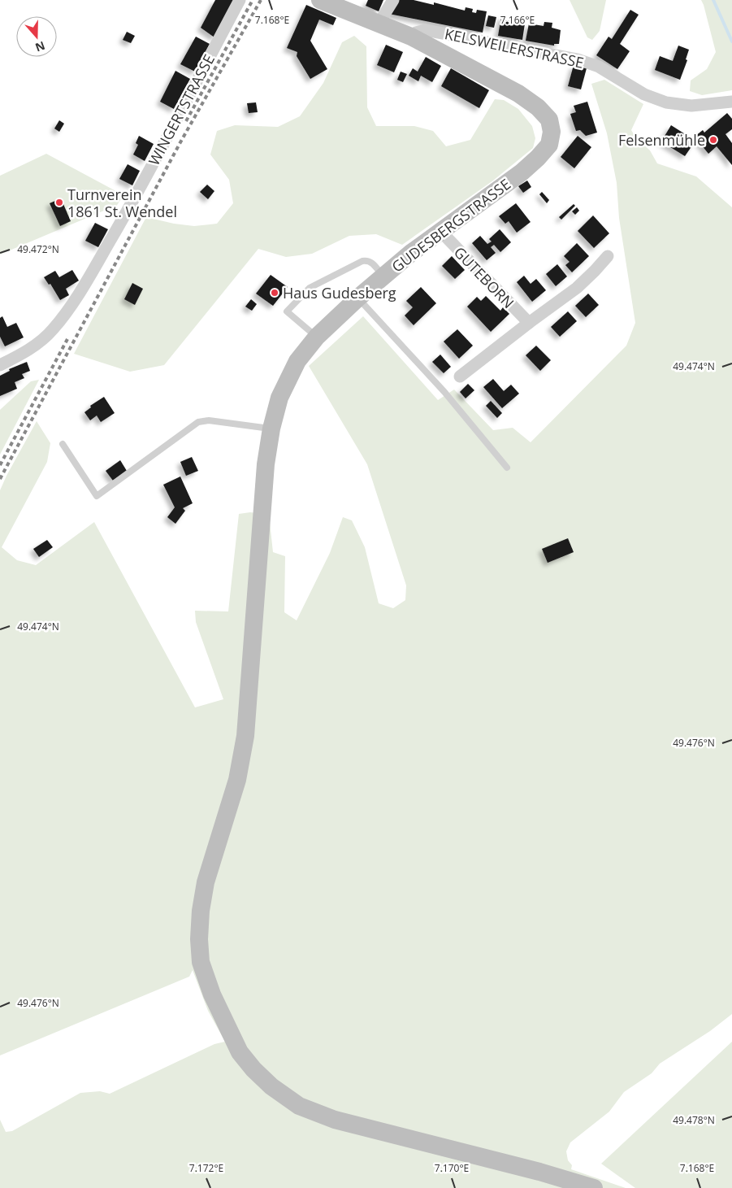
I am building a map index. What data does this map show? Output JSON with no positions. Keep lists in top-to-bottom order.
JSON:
{
  "streets": {
    "main road": ["GUDESBERGSTRASSE"],
    "street": ["KELSWEILERSTRASSE", "WINGERTSTRASSE", "GUTEBORN"]
  },
  "crossings": [
    ["KELSWEILERSTRASSE", "GUDESBERGSTRASSE"],
    ["GUDESBERGSTRASSE", "GUTEBORN"]
  ],
  "places": ["Felsenmühle", "Turnverein 1861 St. Wendel", "Haus Gudesberg"],
  "north": "bottom",
  "coordinates": [
    "7.166°E",
    "7.168°E",
    "49.472°N",
    "49.474°N",
    "49.476°N",
    "49.478°N",
    "7.172°E",
    "7.170°E"
  ]
}
